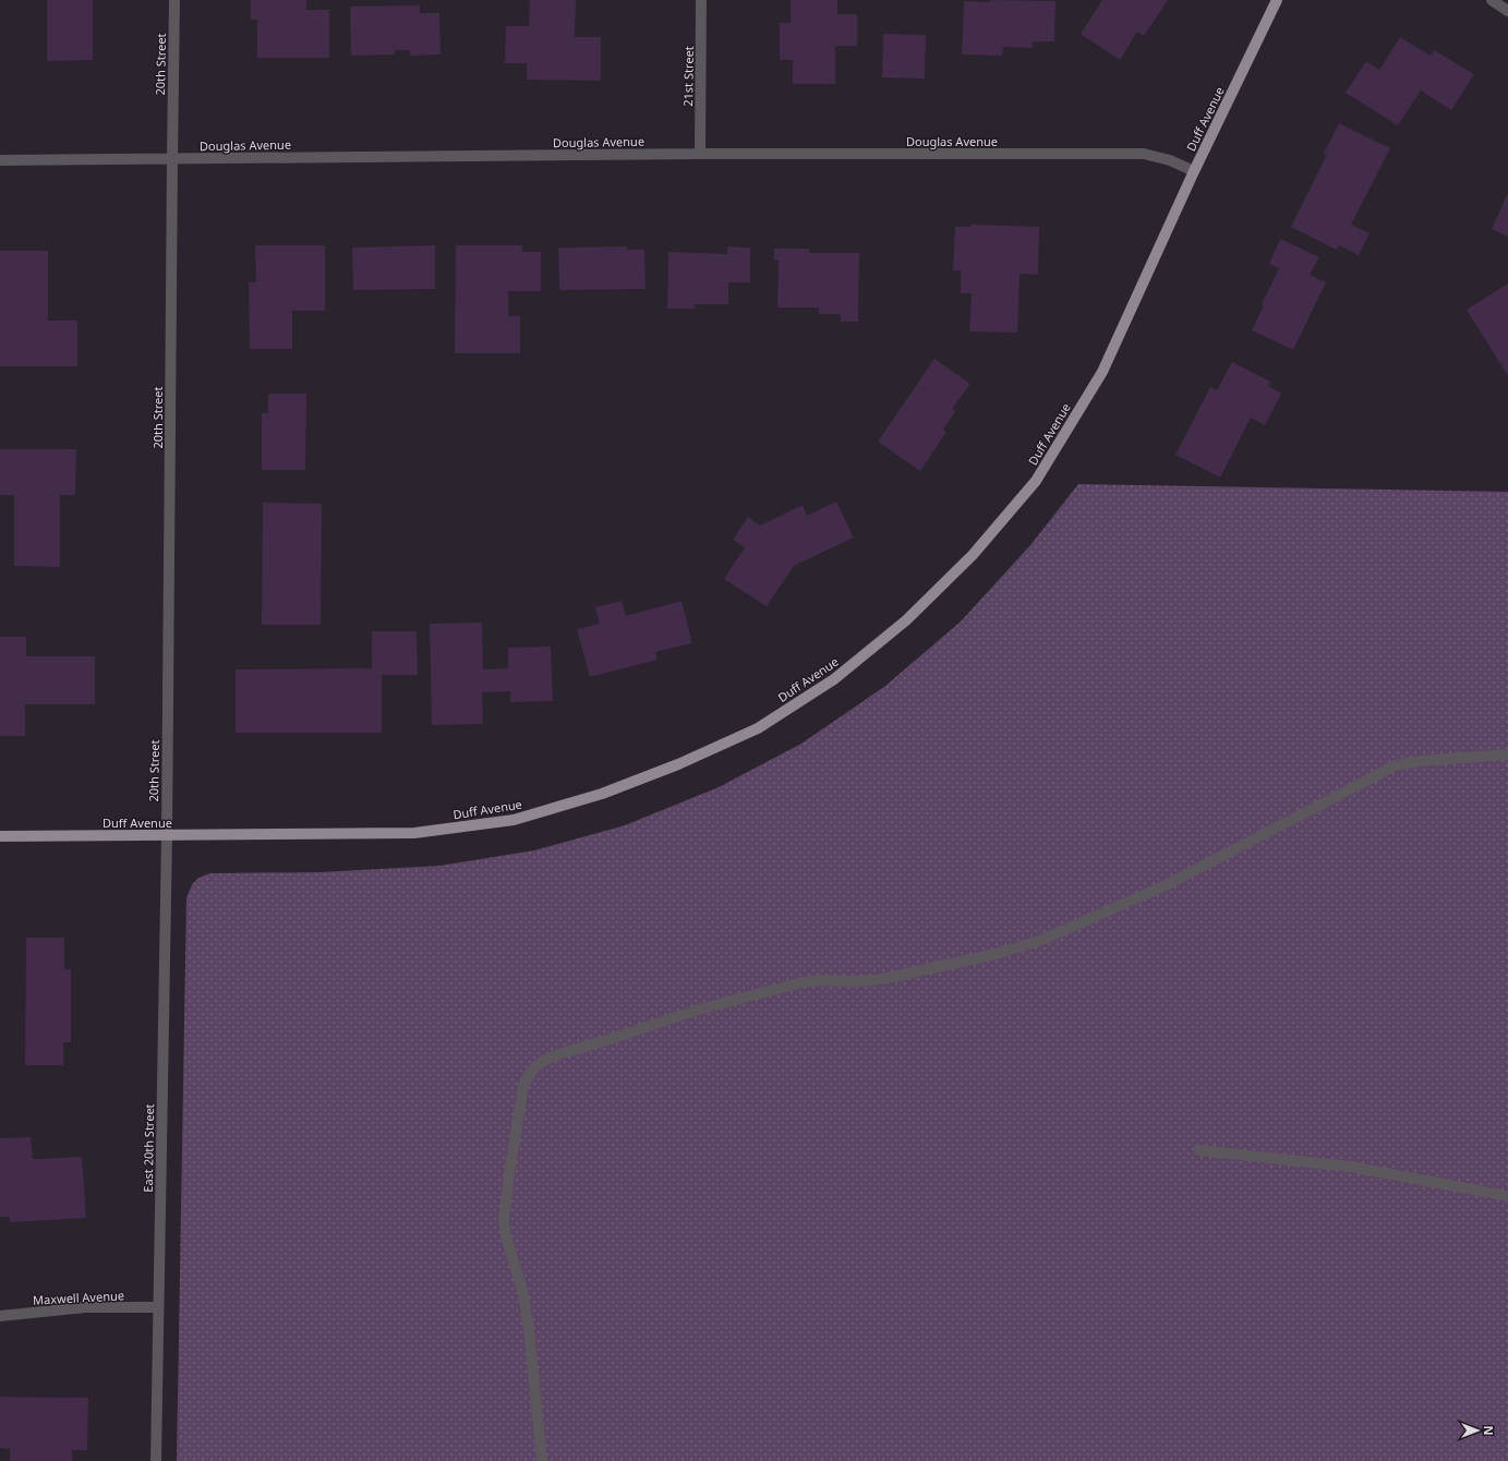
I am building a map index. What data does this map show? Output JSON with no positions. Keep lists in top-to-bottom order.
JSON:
{
  "streets": {
    "main road": ["Duff Avenue"],
    "street": [
      "20th Street",
      "21st Street",
      "Douglas Avenue",
      "East 20th Street",
      "Maxwell Avenue"
    ]
  },
  "crossings": [
    ["20th Street", "Duff Avenue"],
    ["20th Street", "Douglas Avenue"],
    ["20th Street", "East 20th Street"],
    ["21st Street", "Douglas Avenue"],
    ["Duff Avenue", "Douglas Avenue"],
    ["Duff Avenue", "East 20th Street"],
    ["East 20th Street", "Maxwell Avenue"]
  ],
  "north": "right"
}
